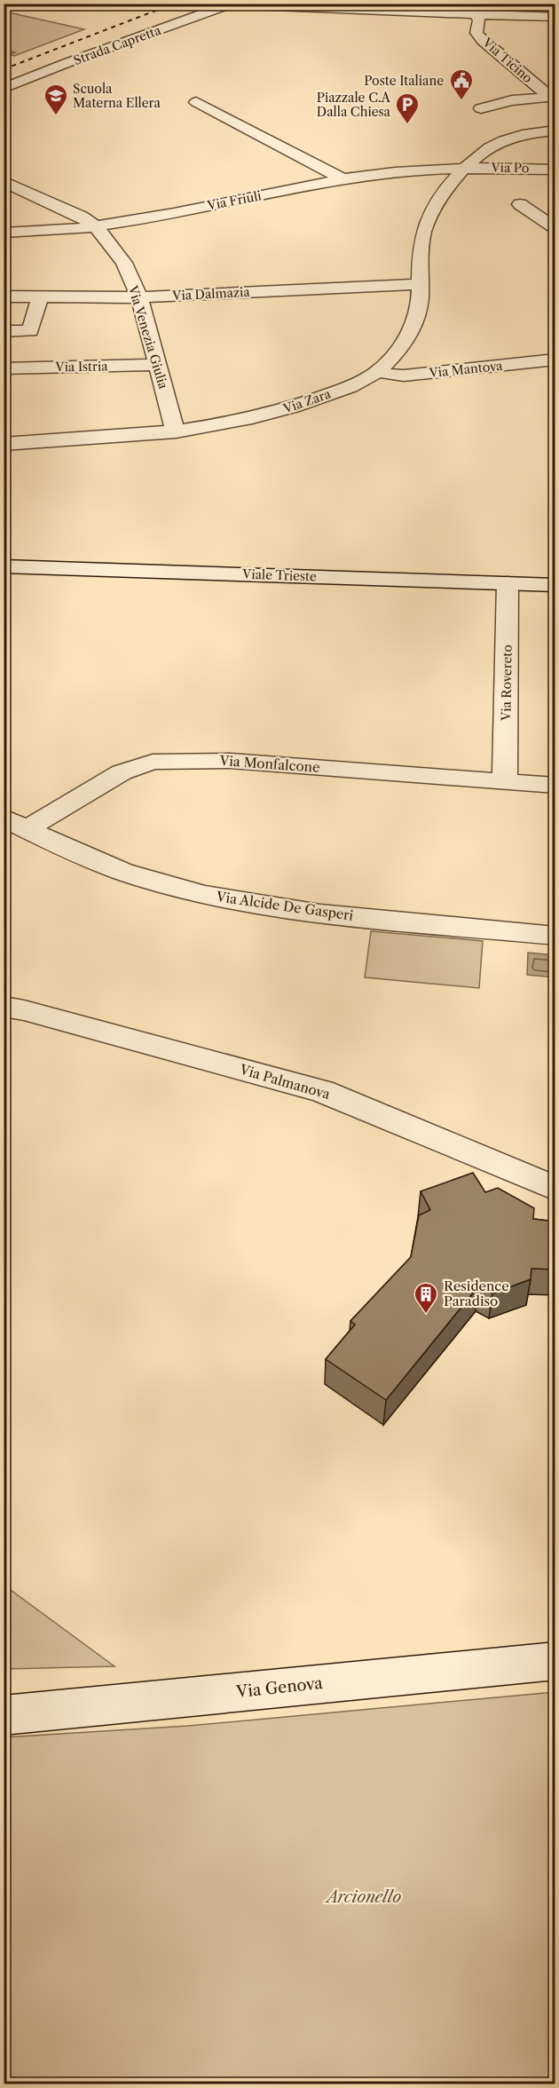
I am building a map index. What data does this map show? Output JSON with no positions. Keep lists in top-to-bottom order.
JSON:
{
  "streets": {
    "street": [
      "Strada Capretta",
      "Via Ticino",
      "Via Po",
      "Via Friuli",
      "Via Dalmazia",
      "Via Venezia Giulia",
      "Via Istria",
      "Via Mantova",
      "Via Zara",
      "Viale Trieste",
      "Via Rovereto",
      "Via Monfalcone",
      "Via Alcide De Gasperi",
      "Via Palmanova",
      "Via Genova"
    ]
  },
  "crossings": [
    ["Via Po", "Via Friuli"],
    ["Via Po", "Via Zara"],
    ["Via Friuli", "Via Venezia Giulia"],
    ["Via Friuli", "Via Zara"],
    ["Via Dalmazia", "Via Venezia Giulia"],
    ["Via Dalmazia", "Via Zara"],
    ["Via Venezia Giulia", "Via Istria"],
    ["Via Venezia Giulia", "Via Zara"],
    ["Via Mantova", "Via Zara"],
    ["Viale Trieste", "Via Rovereto"],
    ["Via Rovereto", "Via Monfalcone"],
    ["Via Monfalcone", "Via Alcide De Gasperi"]
  ],
  "parks": ["Arcionello"],
  "places": {
    "public building": ["Poste Italiane"],
    "school or university": ["Scuola Materna Ellera"],
    "parking": ["Piazzale C.A Dalla Chiesa"],
    "building": ["Residence Paradiso"]
  }
}
